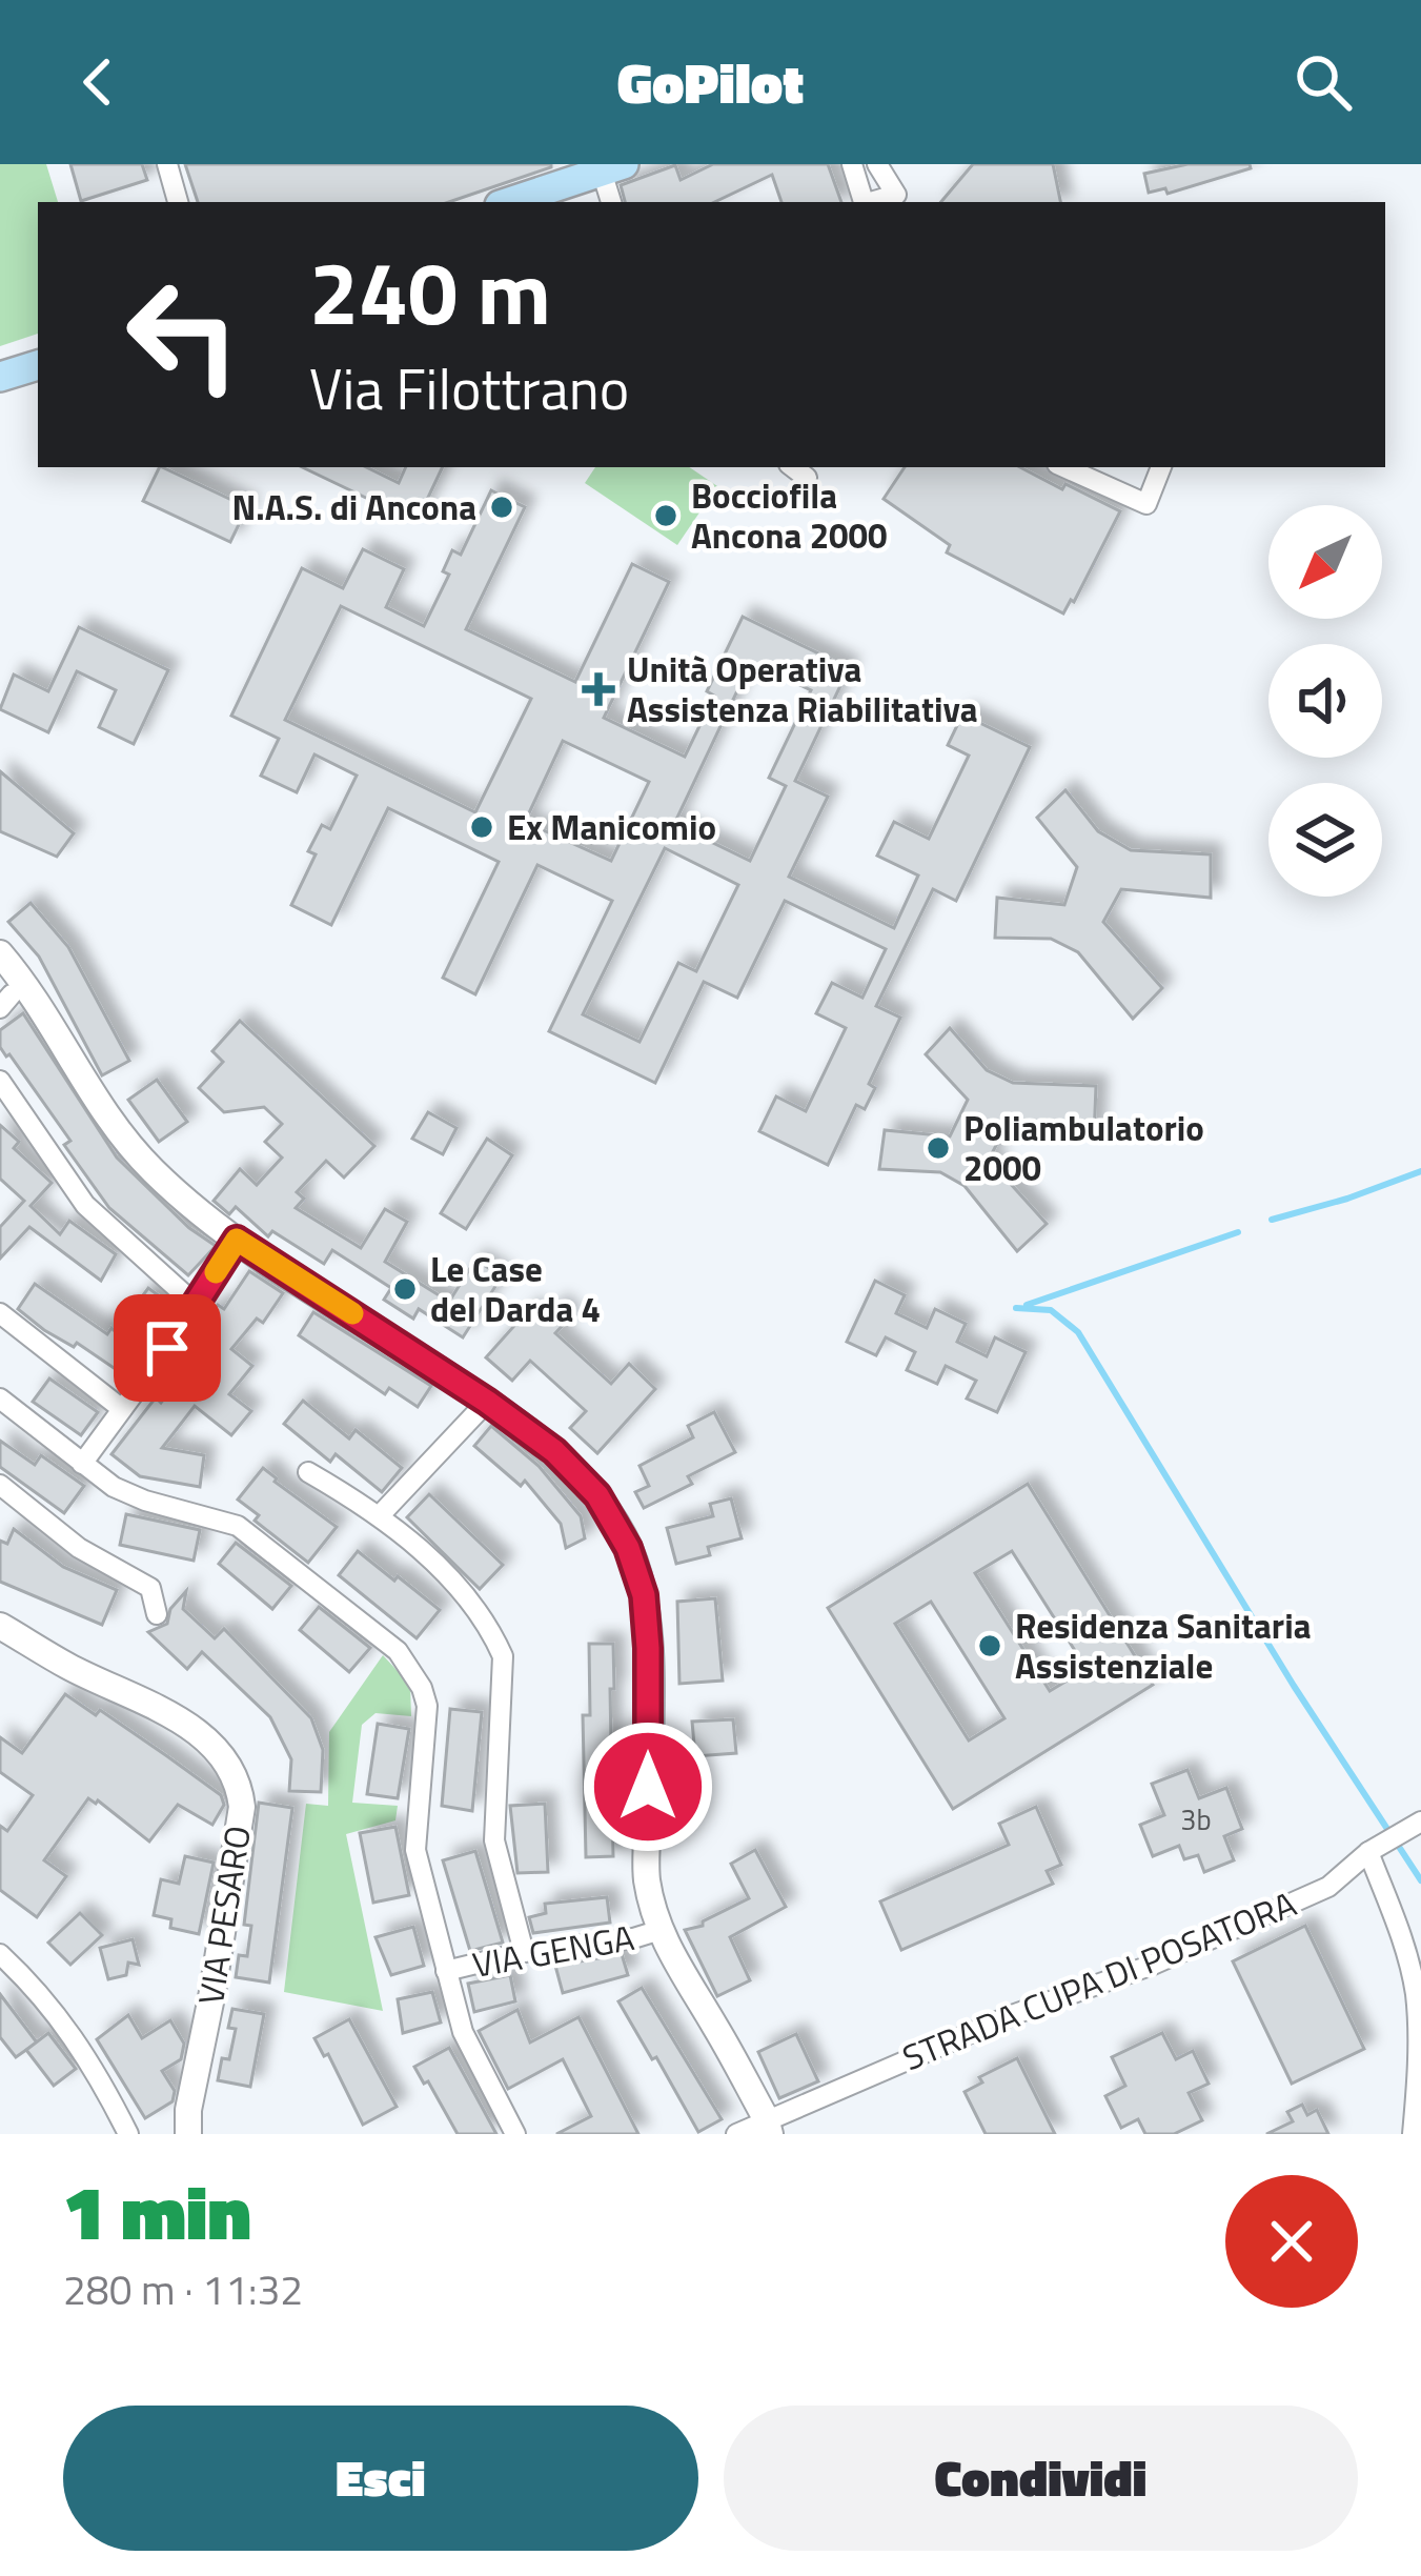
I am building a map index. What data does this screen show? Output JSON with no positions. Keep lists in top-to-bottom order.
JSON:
{
  "streets": {
    "street": ["VIA PESARO", "VIA GENGA", "STRADA CUPA DI POSATORA"]
  },
  "places": {
    "other": [
      "N.A.S. di Ancona",
      "Bocciofila Ancona 2000",
      "Ex Manicomio",
      "Poliambulatorio 2000",
      "Le Case del Darda 4",
      "Residenza Sanitaria Assistenziale"
    ],
    "health": ["Unità Operativa Assistenza Riabilitativa"]
  },
  "house_numbers": ["3b"],
  "north": "bottom left",
  "page": {
    "header": "GoPilot",
    "turn": ["240 m", "Via Filottrano"],
    "heading": ["1 min", "280 m · 11:32"],
    "buttons": ["Esci", "Condividi"]
  }
}
